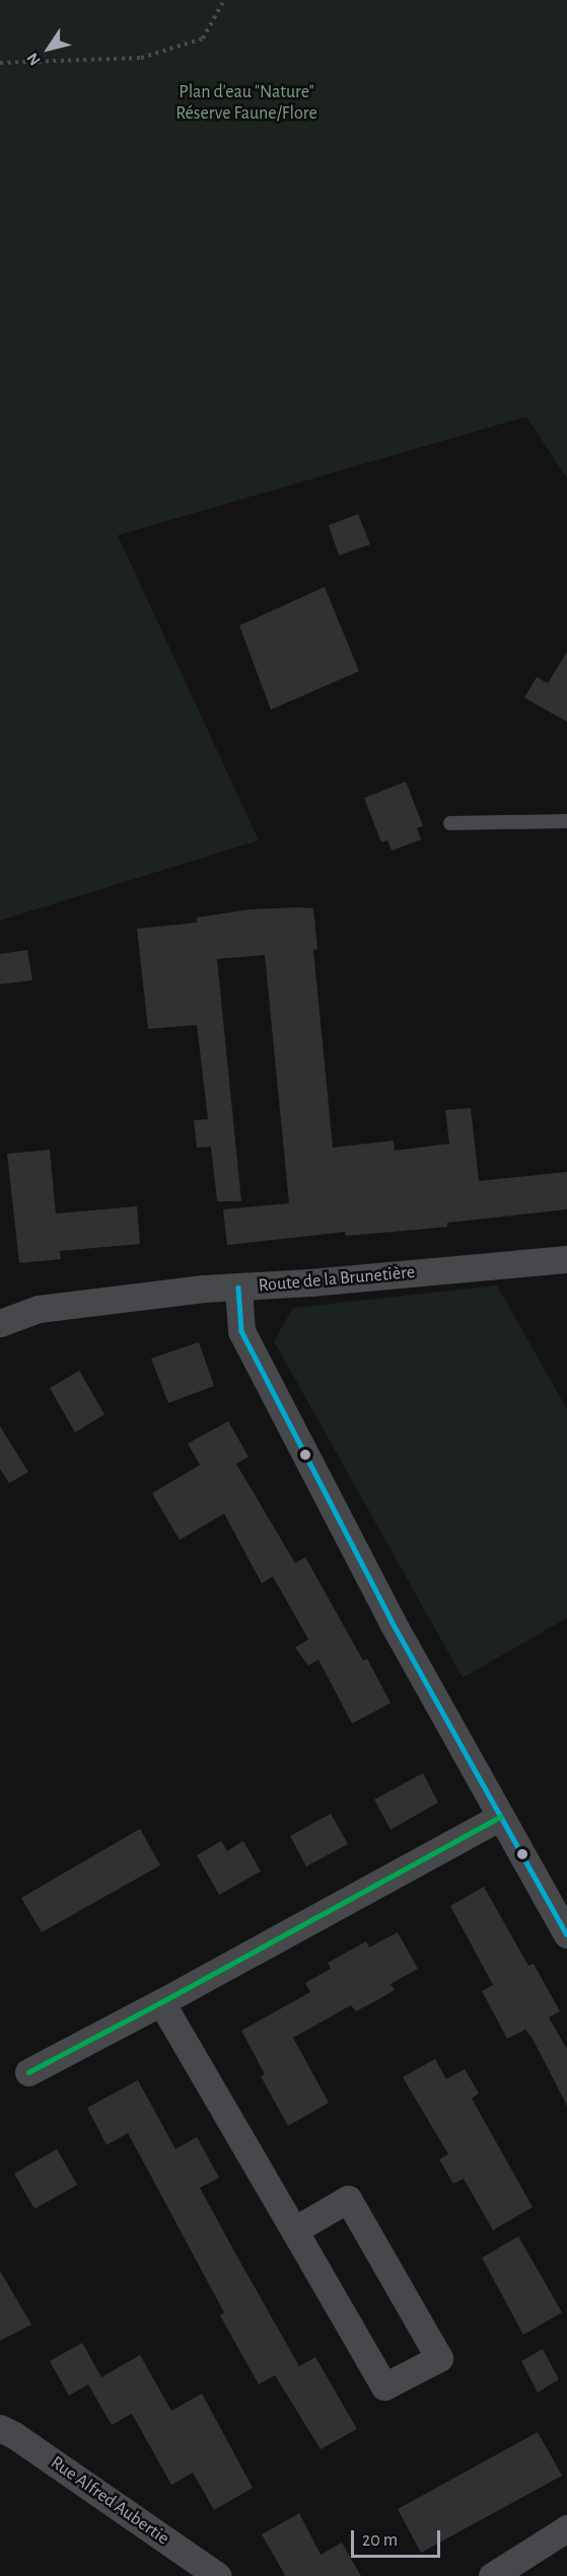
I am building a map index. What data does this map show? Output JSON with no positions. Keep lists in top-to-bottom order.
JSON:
{
  "streets": {
    "street": ["Route de la Brunetière", "Rue Alfred Aubertie"]
  },
  "parks": ["Plan d'eau \"Nature\" Réserve Faune/Flore"],
  "scale_bar": "20 m",
  "north": "bottom left"
}
